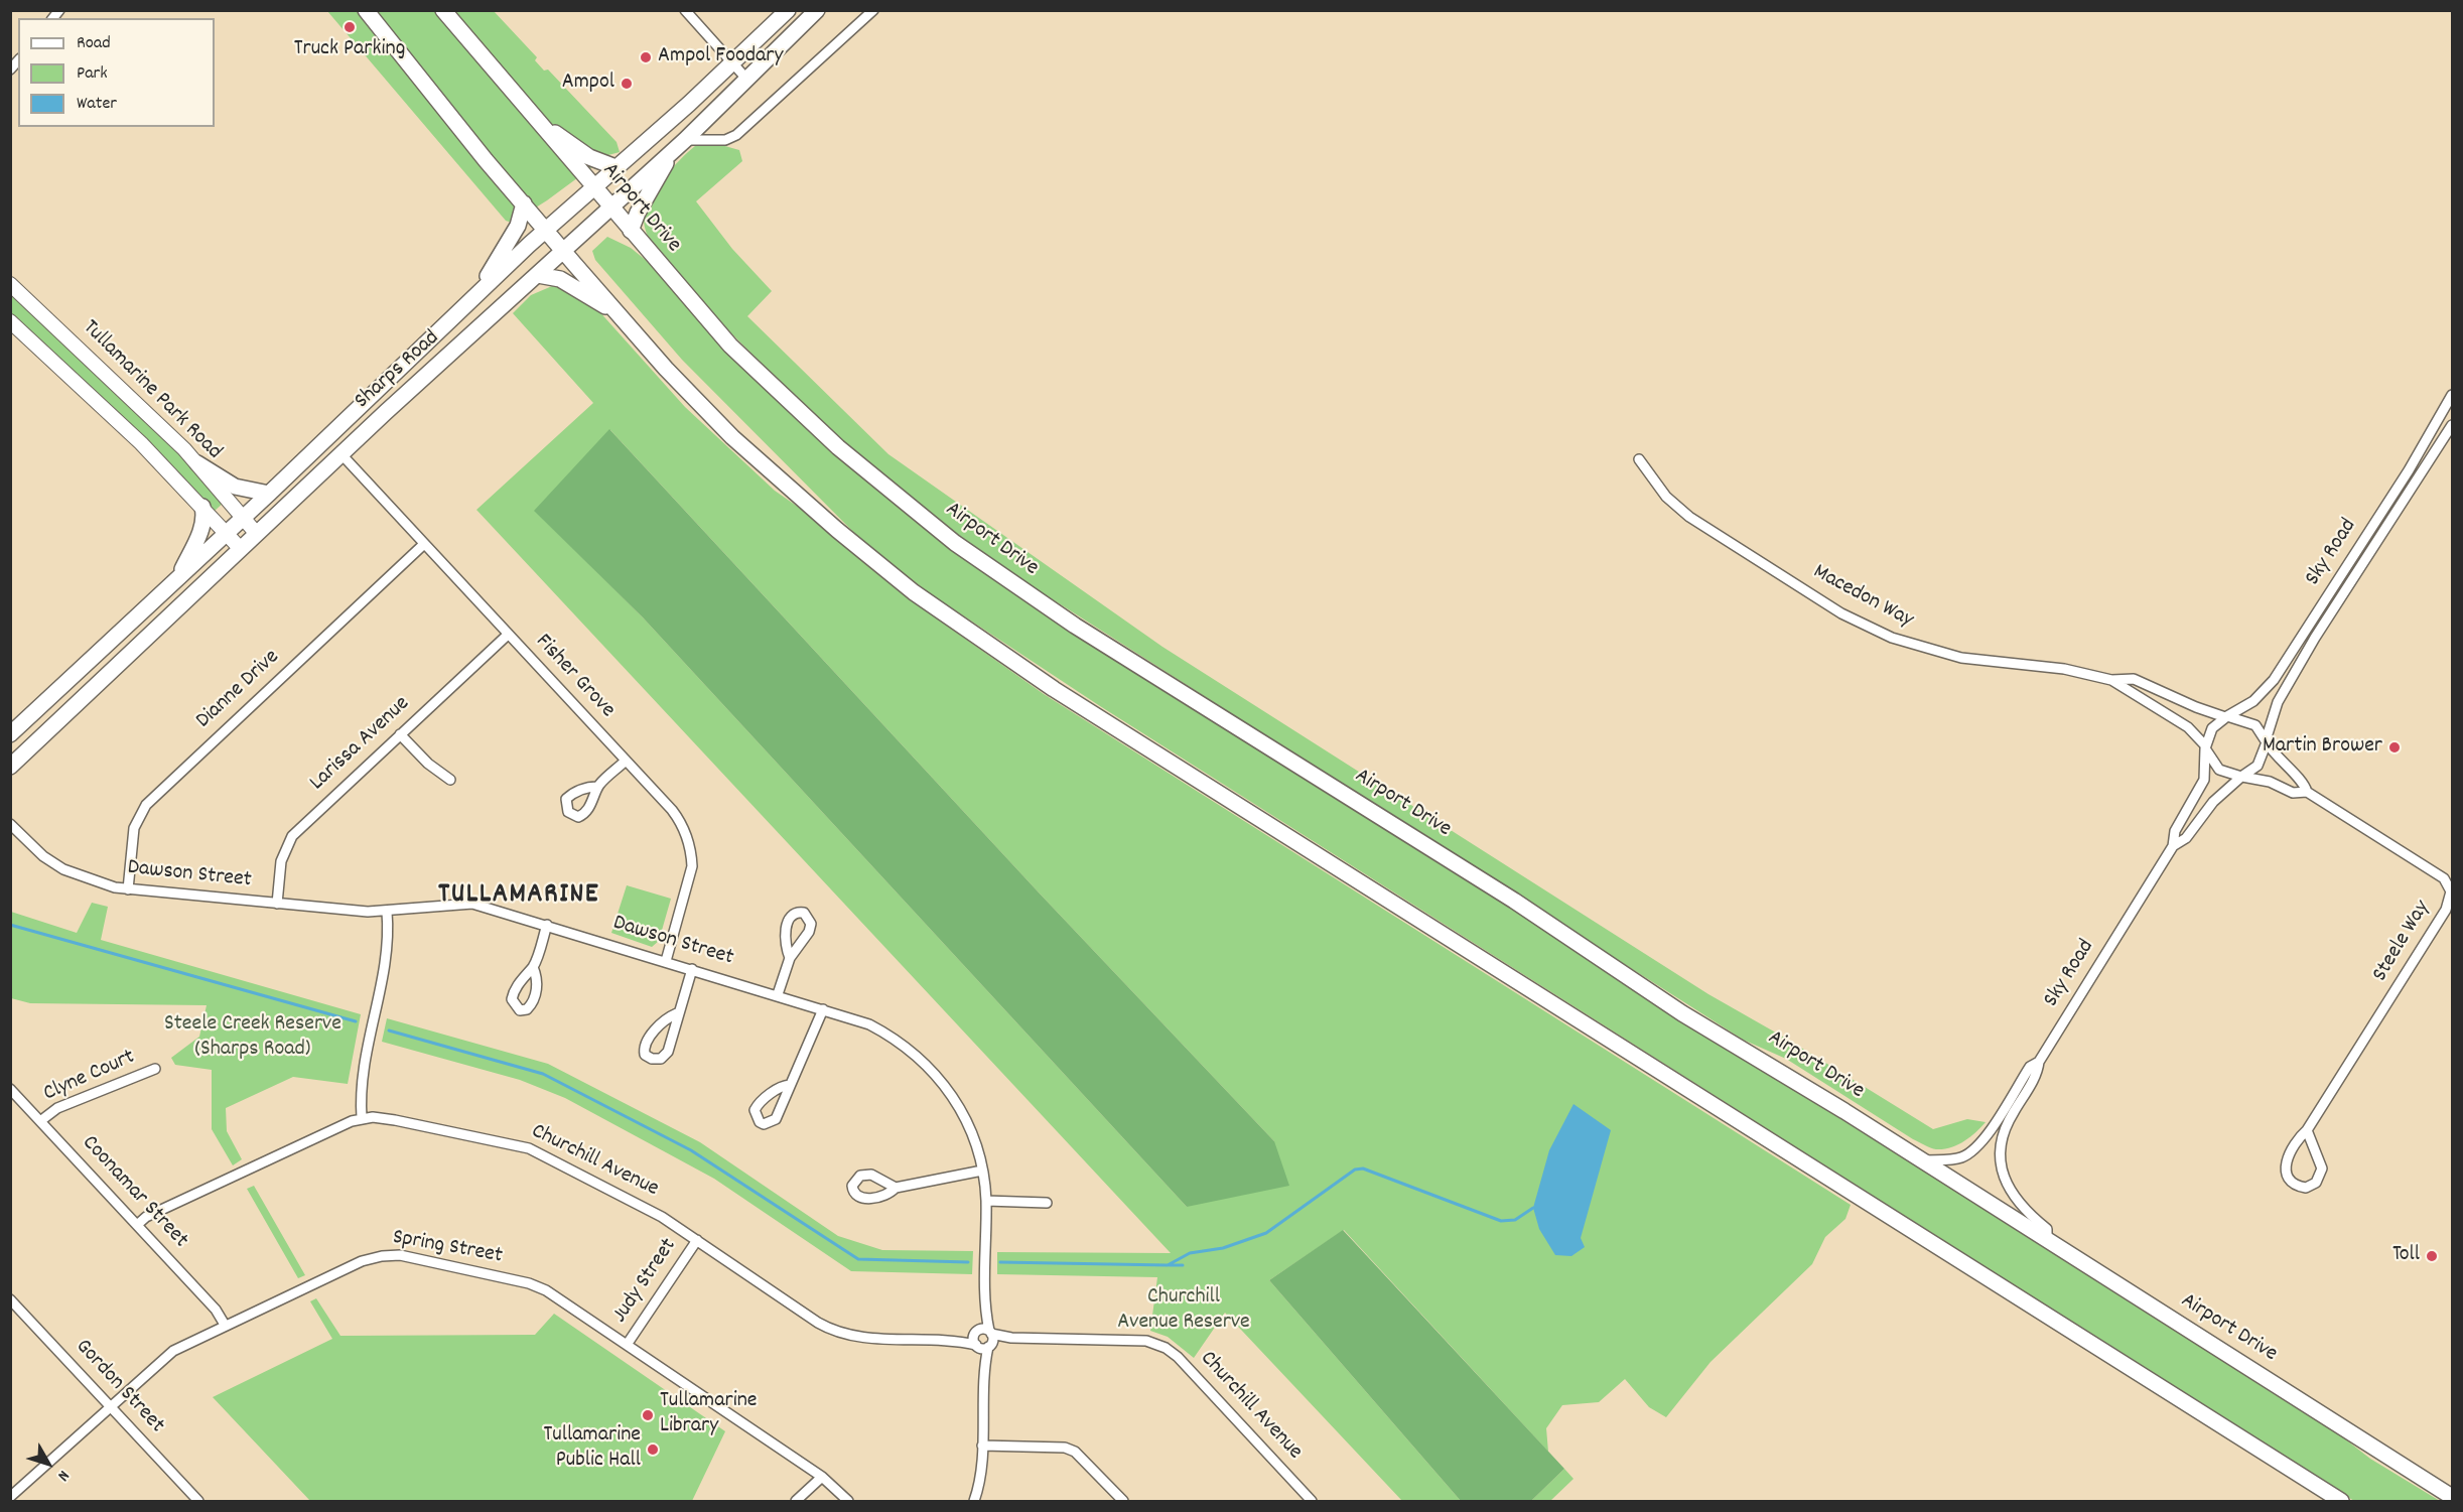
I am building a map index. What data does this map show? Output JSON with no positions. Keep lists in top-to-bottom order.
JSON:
{
  "streets": {
    "main road": ["Airport Drive", "Sharps Road"],
    "street": [
      "Tullamarine Park Road",
      "Sky Road",
      "Macedon Way",
      "Fisher Grove",
      "Dianne Drive",
      "Larissa Avenue",
      "Dawson Street",
      "Steele Way",
      "Clyne Court",
      "Churchill Avenue",
      "Coonamar Street",
      "Spring Street",
      "Judy Street",
      "Gordon Street"
    ]
  },
  "crossings": [
    ["Airport Drive", "Sharps Road"],
    ["Airport Drive", "Sky Road"],
    ["Sharps Road", "Tullamarine Park Road"],
    ["Sharps Road", "Fisher Grove"],
    ["Sky Road", "Macedon Way"],
    ["Sky Road", "Steele Way"],
    ["Macedon Way", "Steele Way"],
    ["Fisher Grove", "Dianne Drive"],
    ["Fisher Grove", "Larissa Avenue"],
    ["Fisher Grove", "Dawson Street"],
    ["Dianne Drive", "Dawson Street"],
    ["Larissa Avenue", "Dawson Street"],
    ["Dawson Street", "Churchill Avenue"],
    ["Clyne Court", "Coonamar Street"],
    ["Churchill Avenue", "Coonamar Street"],
    ["Churchill Avenue", "Judy Street"],
    ["Coonamar Street", "Spring Street"],
    ["Spring Street", "Judy Street"],
    ["Spring Street", "Gordon Street"]
  ],
  "districts": ["TULLAMARINE"],
  "parks": ["Steele Creek Reserve (Sharps Road)", "Churchill Avenue Reserve"],
  "places": [
    "Truck Parking",
    "Ampol Foodary",
    "Ampol",
    "Martin Brower",
    "Toll",
    "Tullamarine Library",
    "Tullamarine Public Hall"
  ],
  "legend": ["Road", "Park", "Water"],
  "north": "bottom right"
}
